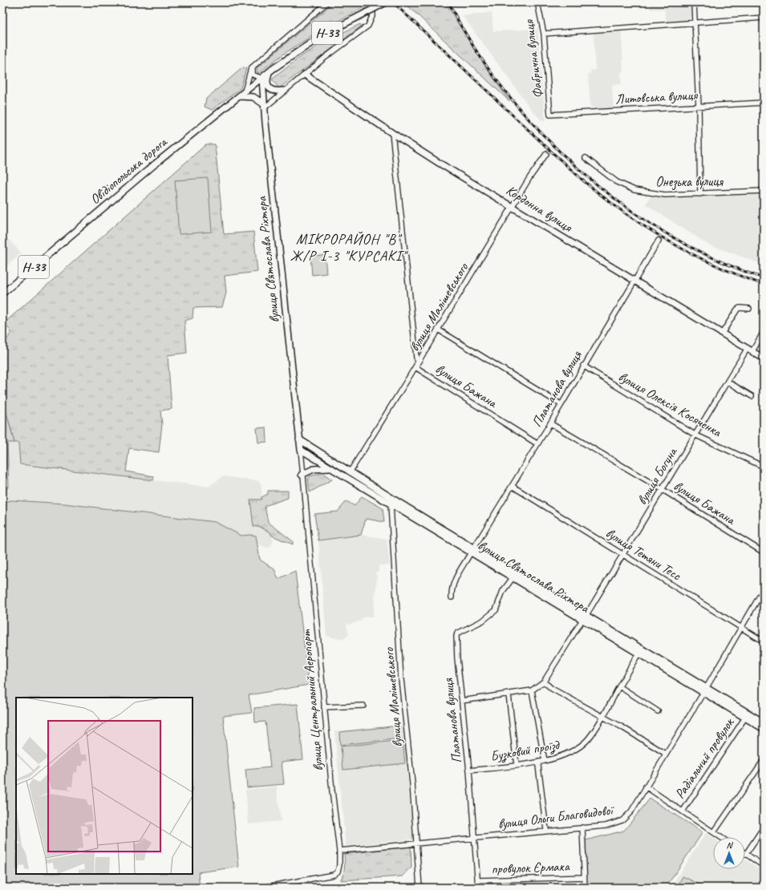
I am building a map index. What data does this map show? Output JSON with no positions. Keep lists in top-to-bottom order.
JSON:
{
  "streets": {
    "main road": [
      "Н-33",
      "Овідіопольська дорога",
      "Кордонна вулиця",
      "вулиця Святослава Ріхтера"
    ],
    "street": [
      "Фабрична вулиця",
      "Литовська вулиця",
      "Онезька вулиця",
      "вулиця Малішевського",
      "вулиця Бажана",
      "Платанова вулиця",
      "вулиця Олексія Косяченка",
      "вулиця Богуна",
      "вулиця Тетяни Тесс",
      "вулиця Центральний Аеропорт",
      "Бузковий проїзд",
      "Радіальний провулок",
      "вулиця Ольги Благовидової",
      "провулок Єрмака"
    ]
  },
  "crossings": [
    ["Н-33", "Овідіопольська дорога"],
    ["Фабрична вулиця", "Литовська вулиця"],
    ["Овідіопольська дорога", "вулиця Святослава Ріхтера"],
    ["Кордонна вулиця", "вулиця Малішевського"],
    ["Кордонна вулиця", "Платанова вулиця"],
    ["Кордонна вулиця", "вулиця Богуна"],
    ["вулиця Святослава Ріхтера", "вулиця Малішевського"],
    ["вулиця Святослава Ріхтера", "Платанова вулиця"],
    ["вулиця Святослава Ріхтера", "вулиця Богуна"],
    ["вулиця Святослава Ріхтера", "вулиця Центральний Аеропорт"],
    ["вулиця Святослава Ріхтера", "Бузковий проїзд"],
    ["вулиця Святослава Ріхтера", "Радіальний провулок"],
    ["вулиця Святослава Ріхтера", "вулиця Ольги Благовидової"],
    ["вулиця Малішевського", "вулиця Бажана"],
    ["вулиця Малішевського", "вулиця Ольги Благовидової"],
    ["вулиця Бажана", "Платанова вулиця"],
    ["вулиця Бажана", "вулиця Богуна"],
    ["Платанова вулиця", "вулиця Олексія Косяченка"],
    ["Платанова вулиця", "вулиця Тетяни Тесс"],
    ["Платанова вулиця", "Бузковий проїзд"],
    ["Платанова вулиця", "вулиця Ольги Благовидової"],
    ["Платанова вулиця", "провулок Єрмака"],
    ["вулиця Олексія Косяченка", "вулиця Богуна"],
    ["вулиця Богуна", "вулиця Тетяни Тесс"],
    ["вулиця Тетяни Тесс", "вулиця Ольги Благовидової"],
    ["вулиця Центральний Аеропорт", "вулиця Ольги Благовидової"]
  ],
  "districts": ["МІКРОРАЙОН \"В\" Ж/Р I-3 \"КУРСАКІ\""],
  "north": "top"
}
